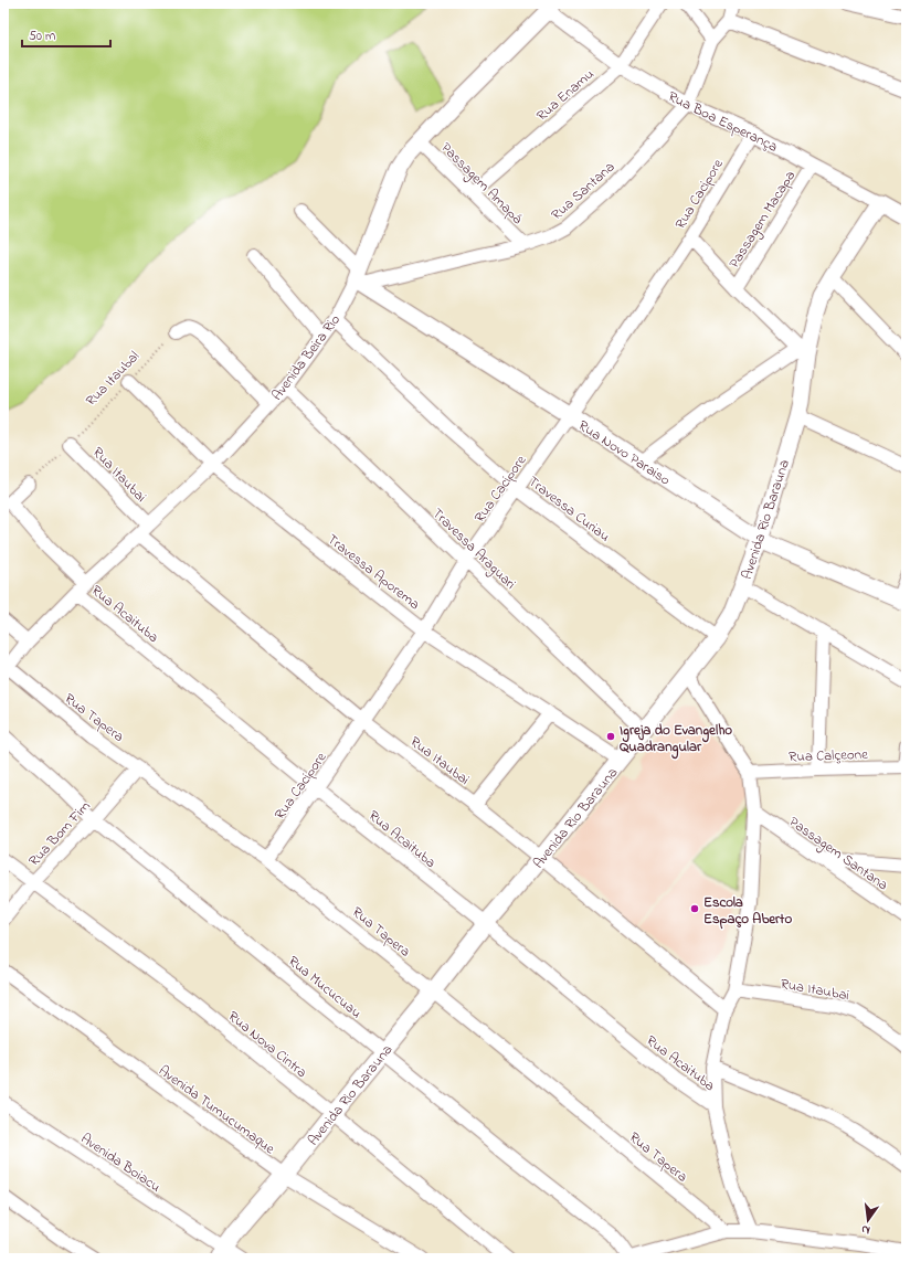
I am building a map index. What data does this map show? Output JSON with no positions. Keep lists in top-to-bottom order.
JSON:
{
  "streets": {
    "street": [
      "Rua Enamu",
      "Rua Boa Esperança",
      "Passagem Amapá",
      "Rua Santana",
      "Rua Cacipore",
      "Passagem Macapa",
      "Avenida Beira Rio",
      "Rua Novo Paraiso",
      "Rua Itaubai",
      "Travessa Curiau",
      "Avenida Rio Barauna",
      "Travessa Araguari",
      "Travessa Aporema",
      "Rua Acaituba",
      "Rua Tapera",
      "Rua Calçeone",
      "Rua Bom Fim",
      "Passagem Santana",
      "Rua Mucucuau",
      "Rua Nova Cintra",
      "Avenida Tumucumaque",
      "Avenida Boiacu"
    ],
    "path": ["Rua Itaubal"]
  },
  "crossings": [
    ["Rua Enamu", "Rua Boa Esperança"],
    ["Rua Enamu", "Passagem Amapá"],
    ["Rua Boa Esperança", "Rua Santana"],
    ["Rua Boa Esperança", "Rua Cacipore"],
    ["Rua Boa Esperança", "Passagem Macapa"],
    ["Rua Boa Esperança", "Avenida Beira Rio"],
    ["Rua Boa Esperança", "Avenida Rio Barauna"],
    ["Passagem Amapá", "Rua Santana"],
    ["Passagem Amapá", "Avenida Beira Rio"],
    ["Rua Santana", "Avenida Beira Rio"],
    ["Rua Santana", "Rua Novo Paraiso"],
    ["Rua Cacipore", "Rua Novo Paraiso"],
    ["Rua Cacipore", "Rua Itaubai"],
    ["Rua Cacipore", "Travessa Curiau"],
    ["Rua Cacipore", "Travessa Araguari"],
    ["Rua Cacipore", "Travessa Aporema"],
    ["Rua Cacipore", "Rua Acaituba"],
    ["Rua Cacipore", "Rua Tapera"],
    ["Avenida Beira Rio", "Rua Novo Paraiso"],
    ["Avenida Beira Rio", "Rua Itaubai"],
    ["Avenida Beira Rio", "Travessa Curiau"],
    ["Avenida Beira Rio", "Travessa Araguari"],
    ["Avenida Beira Rio", "Travessa Aporema"],
    ["Avenida Beira Rio", "Rua Acaituba"],
    ["Avenida Beira Rio", "Rua Tapera"],
    ["Rua Itaubal", "Rua Itaubai"],
    ["Rua Itaubal", "Travessa Aporema"],
    ["Rua Itaubal", "Rua Acaituba"],
    ["Rua Novo Paraiso", "Avenida Rio Barauna"],
    ["Rua Itaubai", "Avenida Rio Barauna"],
    ["Travessa Curiau", "Avenida Rio Barauna"],
    ["Avenida Rio Barauna", "Travessa Araguari"],
    ["Avenida Rio Barauna", "Travessa Aporema"],
    ["Avenida Rio Barauna", "Rua Acaituba"],
    ["Avenida Rio Barauna", "Rua Tapera"],
    ["Avenida Rio Barauna", "Rua Mucucuau"],
    ["Avenida Rio Barauna", "Rua Nova Cintra"],
    ["Avenida Rio Barauna", "Avenida Tumucumaque"],
    ["Avenida Rio Barauna", "Avenida Boiacu"],
    ["Rua Tapera", "Rua Bom Fim"],
    ["Rua Bom Fim", "Rua Mucucuau"],
    ["Rua Bom Fim", "Rua Nova Cintra"]
  ],
  "places": ["Igreja do Evangelho Quadrangular", "Escola Espaço Aberto"],
  "scale_bar": "50 m",
  "north": "bottom"
}
